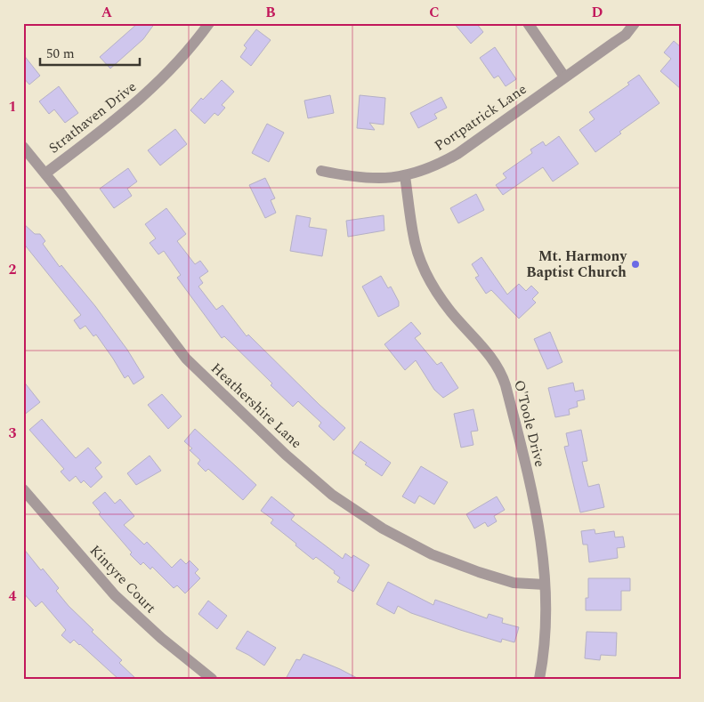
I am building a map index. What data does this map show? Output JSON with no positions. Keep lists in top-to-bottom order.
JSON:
{
  "streets": {
    "street": [
      "Strathaven Drive",
      "Portpatrick Lane",
      "Heathershire Lane",
      "O'Toole Drive",
      "Kintyre Court"
    ]
  },
  "crossings": [
    ["Strathaven Drive", "Heathershire Lane"],
    ["Portpatrick Lane", "O'Toole Drive"],
    ["Heathershire Lane", "O'Toole Drive"]
  ],
  "places": ["Mt. Harmony Baptist Church"],
  "scale_bar": "50 m",
  "grid": {
    "columns": [
      "A",
      "B",
      "C",
      "D"
    ],
    "rows": [
      "1",
      "2",
      "3",
      "4"
    ]
  }
}
